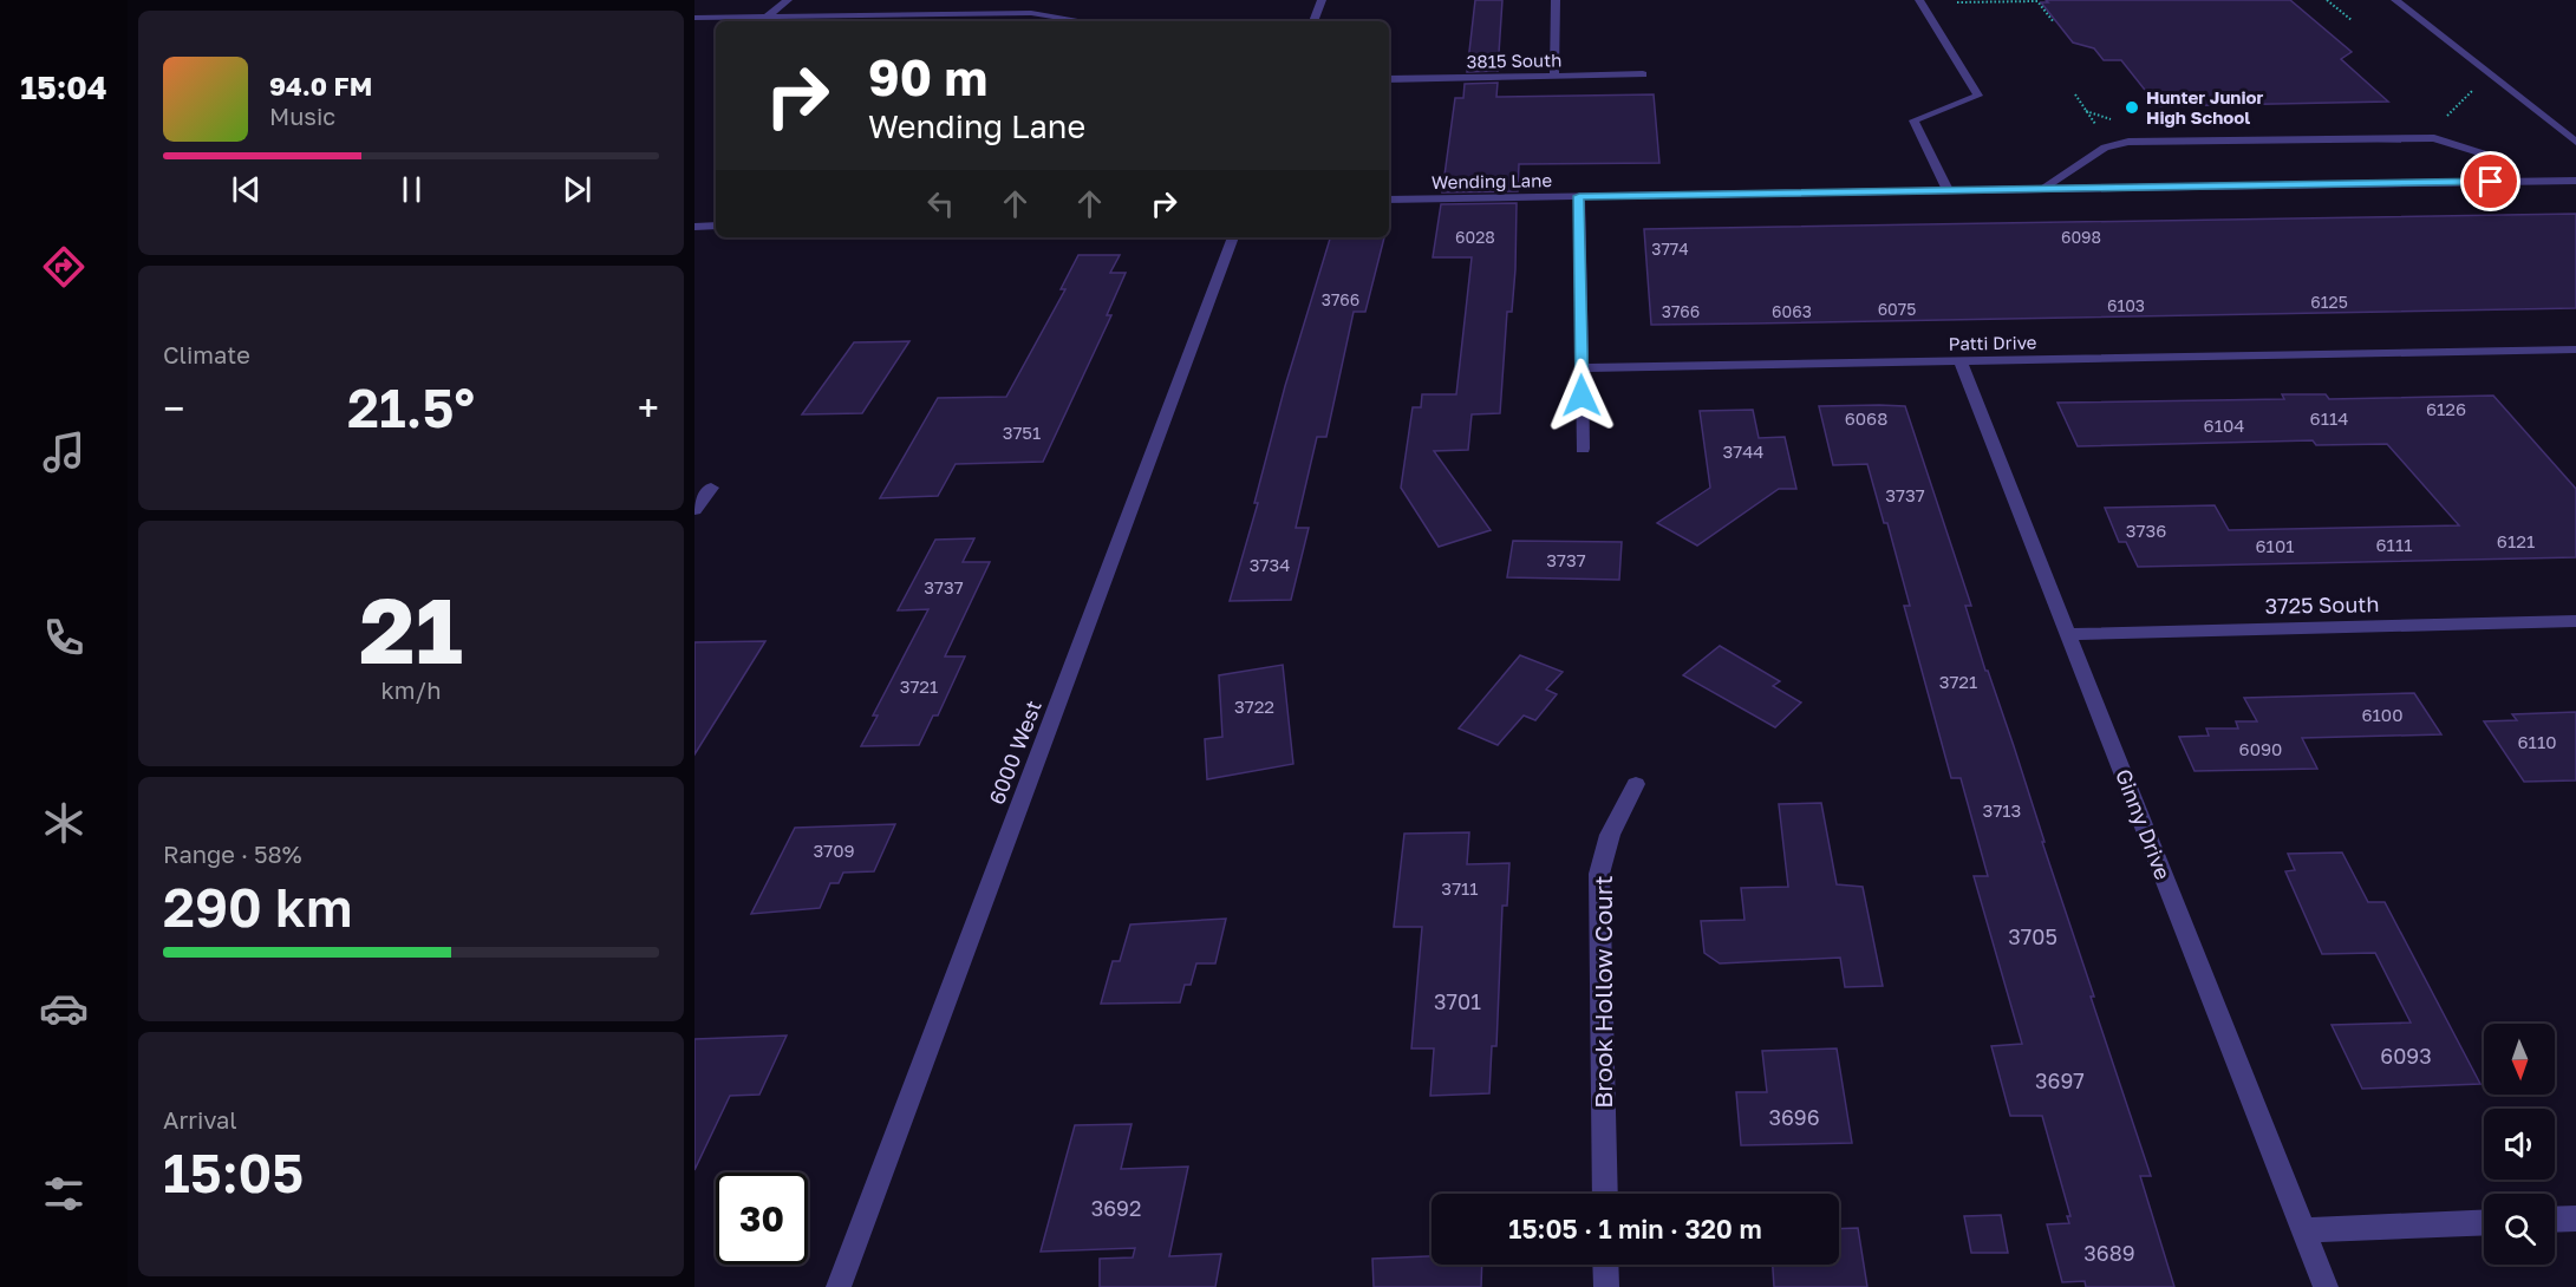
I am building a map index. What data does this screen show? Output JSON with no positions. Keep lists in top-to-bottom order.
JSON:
{
  "streets": {
    "street": [
      "3815 South",
      "Wending Lane",
      "Patti Drive",
      "3725 South",
      "6000 West",
      "Ginny Drive",
      "Brook Hollow Court"
    ]
  },
  "crossings": [
    ["Patti Drive", "Ginny Drive"],
    ["3725 South", "Ginny Drive"]
  ],
  "places": ["Hunter Junior High School"],
  "house_numbers": [
    "6028",
    "6098",
    "3774",
    "3766",
    "6125",
    "6103",
    "6075",
    "3766",
    "6063",
    "6126",
    "6068",
    "6114",
    "6104",
    "3751",
    "3744",
    "3737",
    "3736",
    "6121",
    "6111",
    "6101",
    "3737",
    "3734",
    "3737",
    "3721",
    "3721",
    "3722",
    "6100",
    "6110",
    "6090",
    "3713",
    "3709",
    "3711",
    "3705",
    "3701",
    "6093",
    "3697",
    "3696",
    "3692",
    "3689"
  ],
  "north": "bottom",
  "page": {
    "tabs": "15:04",
    "turn": ["90 m", "Wending Lane"],
    "song": ["94.0 FM", "Music"],
    "tile": [
      "Climate",
      ["21", "km/h"],
      ["Range · 58%", "290 km"],
      ["Arrival", "15:05"]
    ],
    "heat": ["−", "21.5°", "+"],
    "limit": "30",
    "trip": "15:05 · 1 min · 320 m"
  }
}
